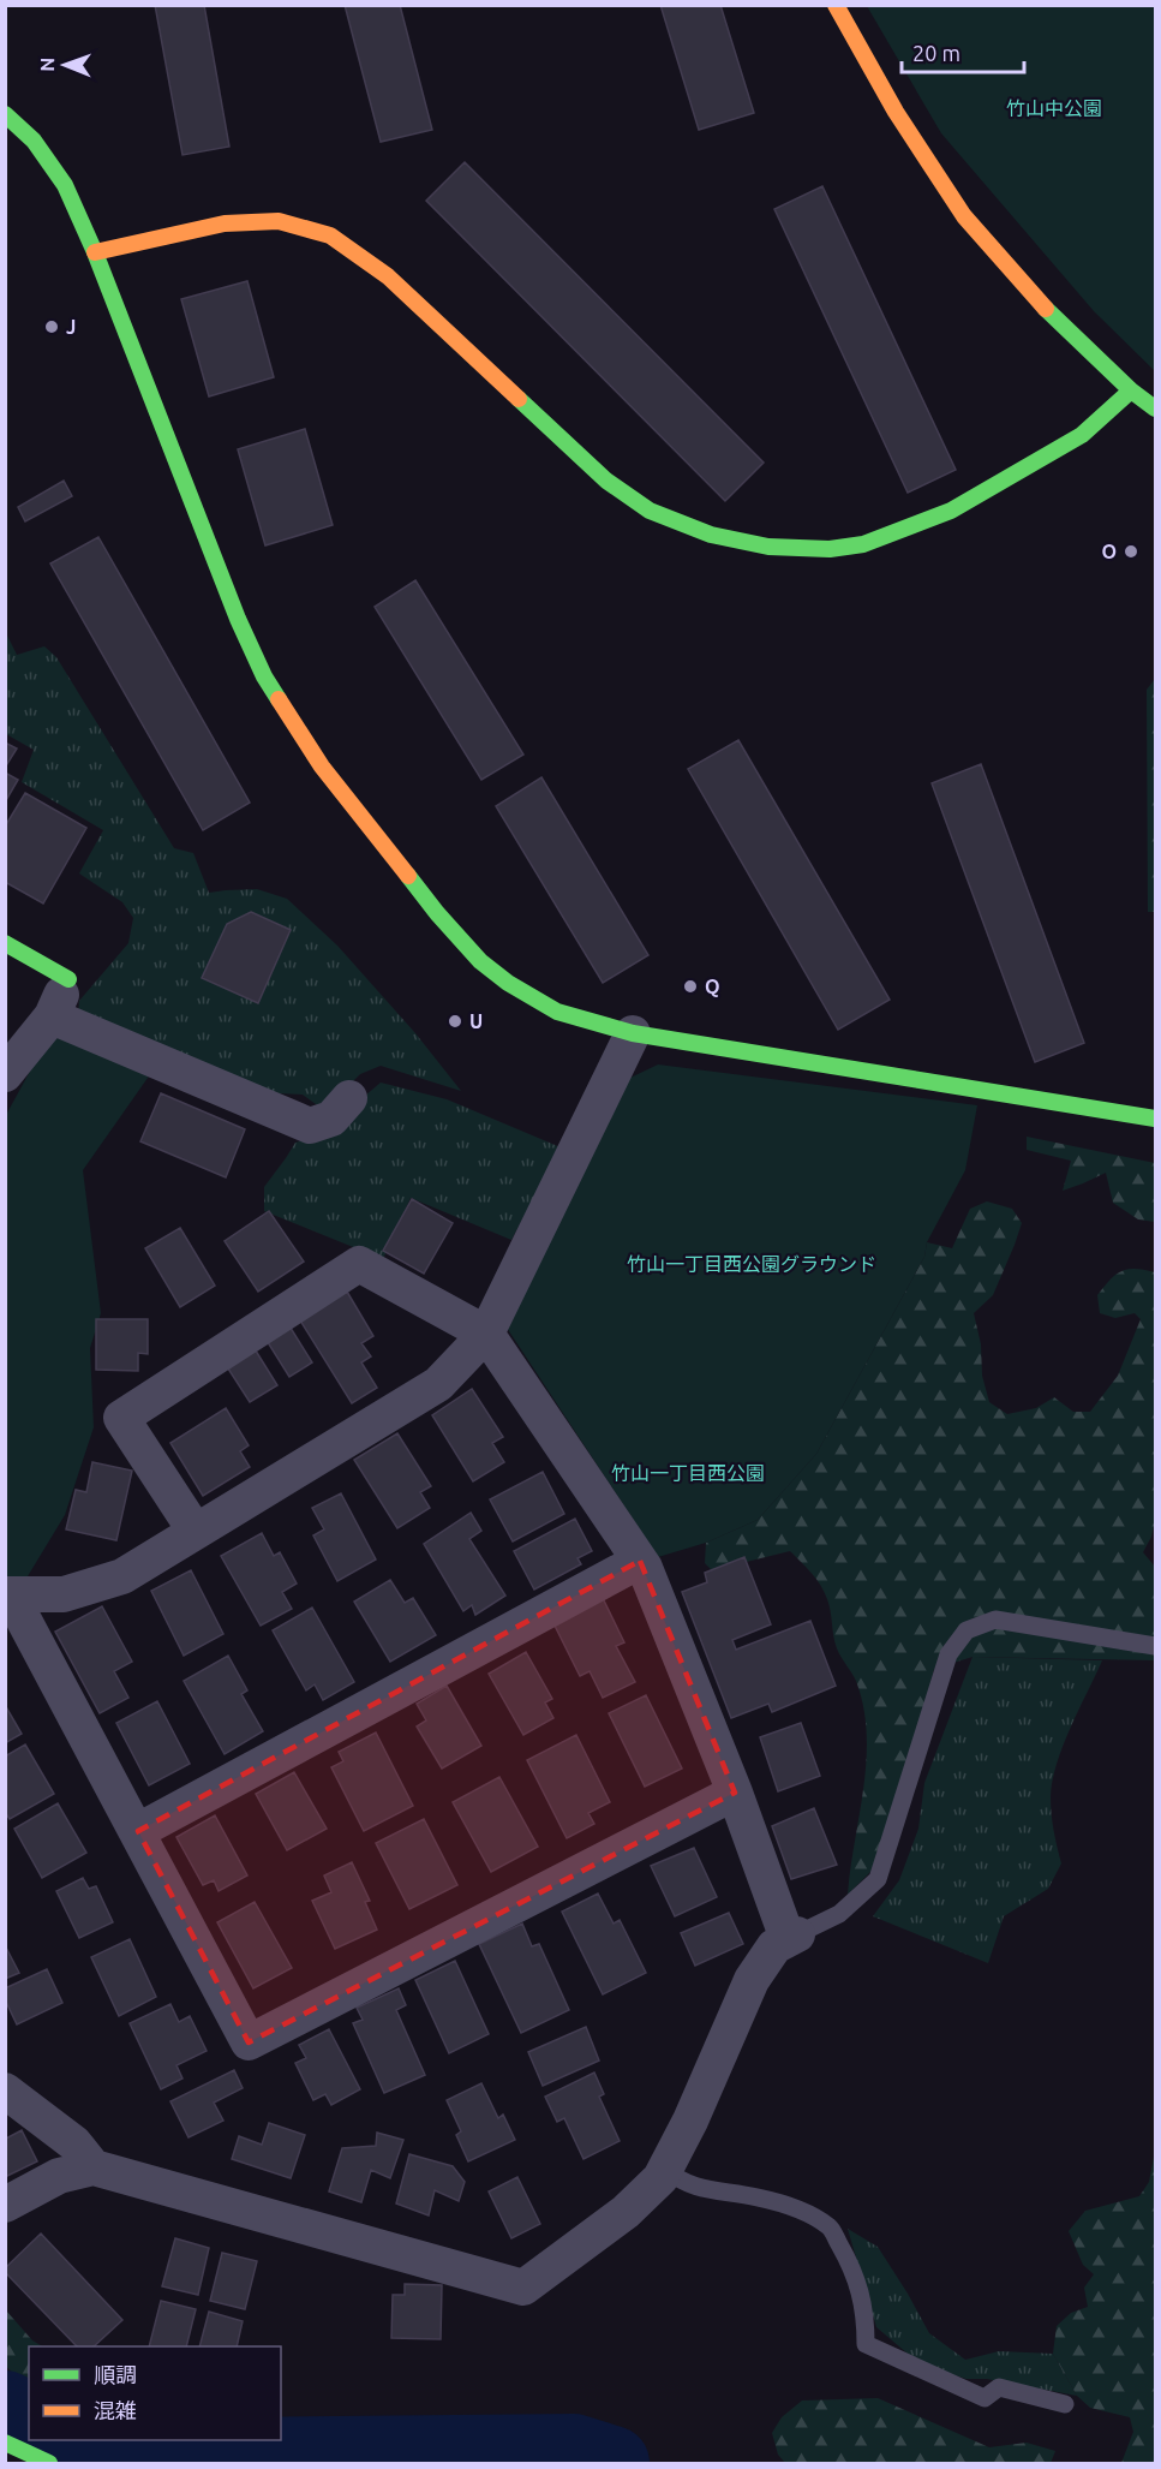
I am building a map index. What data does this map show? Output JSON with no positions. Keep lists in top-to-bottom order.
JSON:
{
  "parks": ["竹山中公園", "竹山一丁目西公園グラウンド", "竹山一丁目西公園"],
  "places": [
    "J",
    "O",
    "Q",
    "U"
  ],
  "legend": ["順調", "混雑"],
  "scale_bar": "20 m",
  "north": "left"
}
